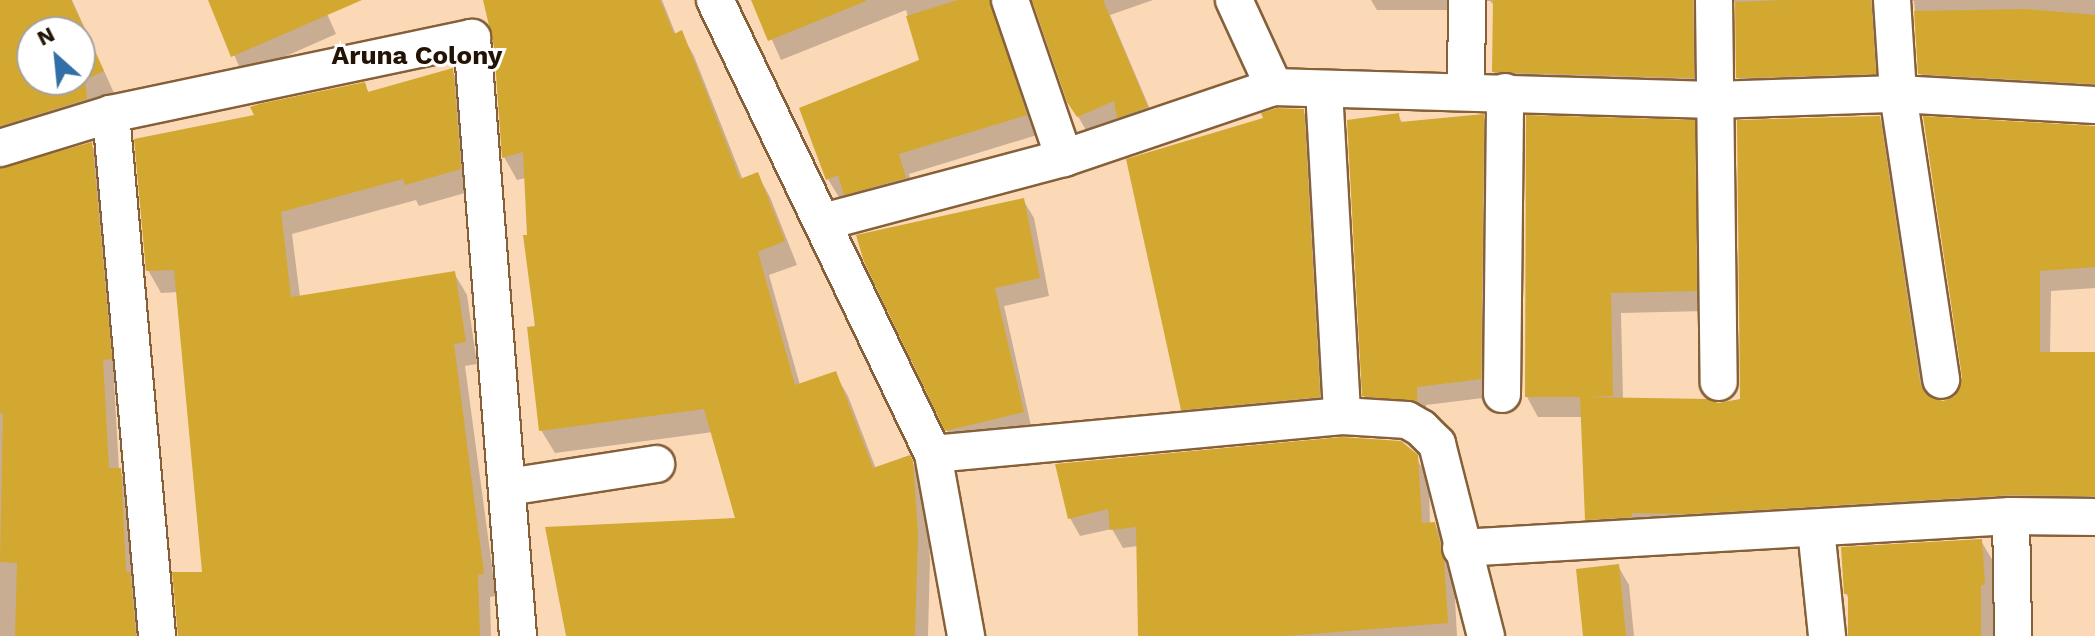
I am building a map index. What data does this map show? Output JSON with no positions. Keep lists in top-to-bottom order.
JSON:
{
  "districts": ["Aruna Colony"],
  "north": "top left"
}
